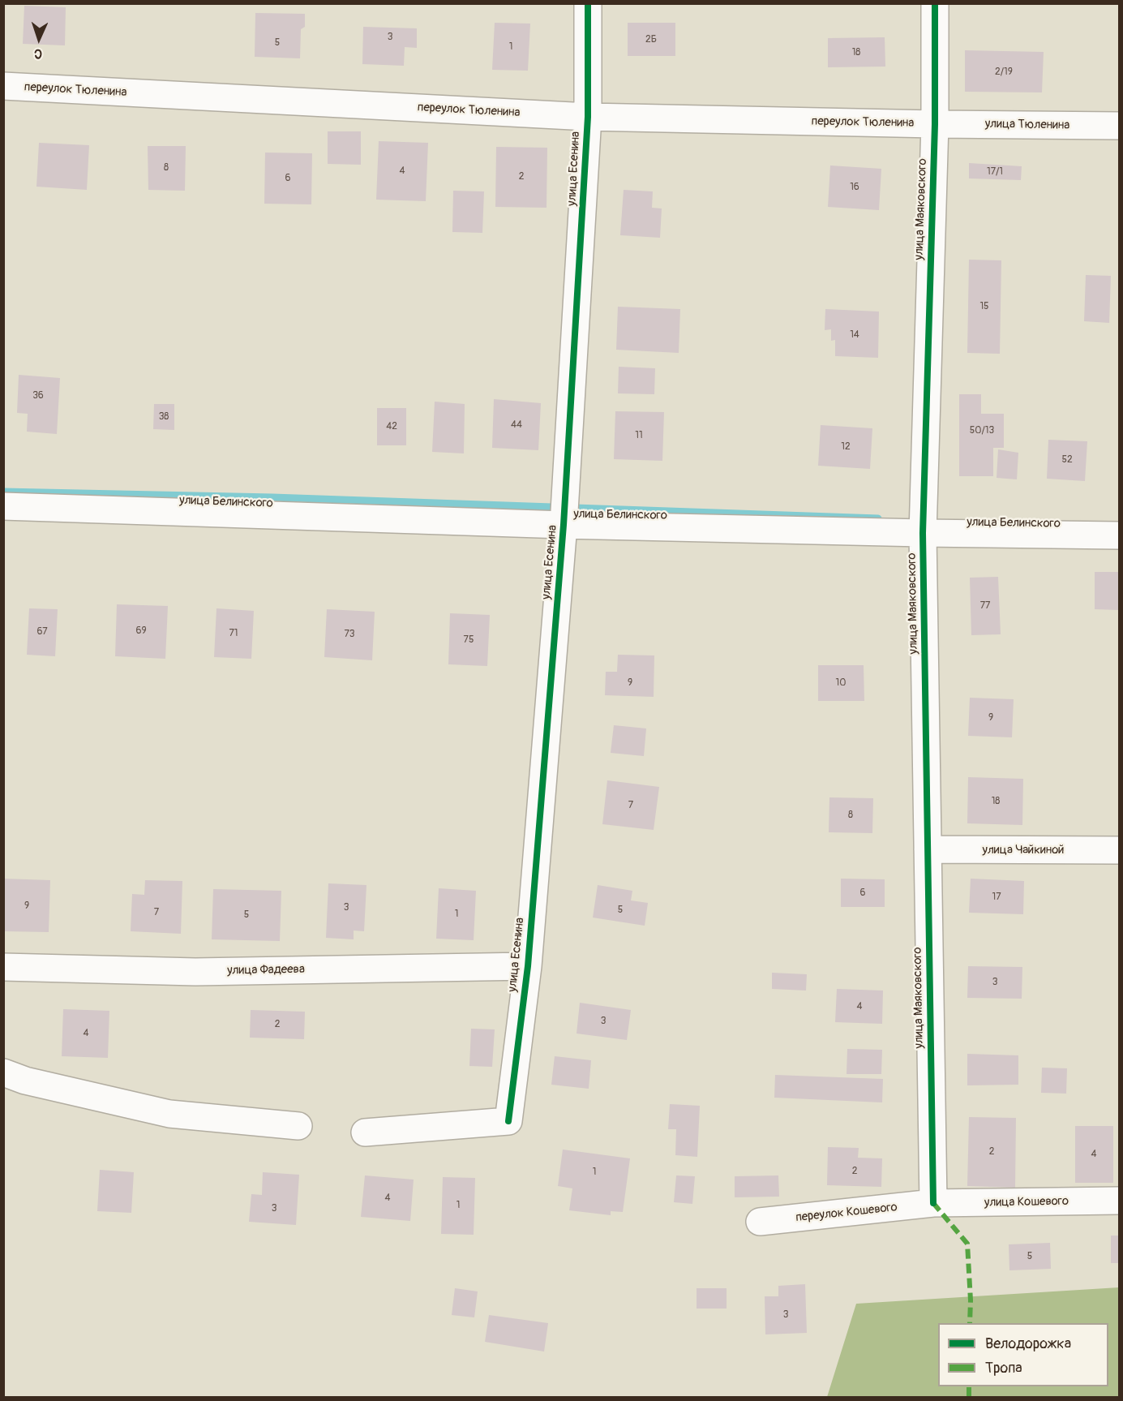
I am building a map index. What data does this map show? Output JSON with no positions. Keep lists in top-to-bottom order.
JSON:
{
  "streets": {
    "street": [
      "переулок Тюленина",
      "улица Тюленина",
      "улица Есенина",
      "улица Маяковского",
      "улица Белинского",
      "улица Чайкиной",
      "улица Фадеева",
      "улица Кошевого",
      "переулок Кошевого"
    ]
  },
  "crossings": [
    ["переулок Тюленина", "улица Тюленина"],
    ["переулок Тюленина", "улица Есенина"],
    ["переулок Тюленина", "улица Маяковского"],
    ["улица Тюленина", "улица Маяковского"],
    ["улица Есенина", "улица Белинского"],
    ["улица Есенина", "улица Фадеева"],
    ["улица Маяковского", "улица Белинского"],
    ["улица Маяковского", "улица Чайкиной"],
    ["улица Маяковского", "улица Кошевого"],
    ["улица Маяковского", "переулок Кошевого"],
    ["улица Кошевого", "переулок Кошевого"]
  ],
  "house_numbers": [
    "3",
    "2Б",
    "5",
    "1",
    "18",
    "2/19",
    "8",
    "4",
    "17/1",
    "2",
    "6",
    "16",
    "15",
    "14",
    "36",
    "38",
    "44",
    "42",
    "50/13",
    "11",
    "12",
    "52",
    "77",
    "69",
    "67",
    "71",
    "73",
    "75",
    "9",
    "10",
    "9",
    "18",
    "7",
    "8",
    "6",
    "17",
    "9",
    "3",
    "5",
    "7",
    "1",
    "5",
    "3",
    "4",
    "3",
    "2",
    "4",
    "2",
    "4",
    "2",
    "1",
    "4",
    "1",
    "3",
    "5",
    "3"
  ],
  "legend": ["Велодорожка", "Тропа"],
  "north": "bottom"
}
